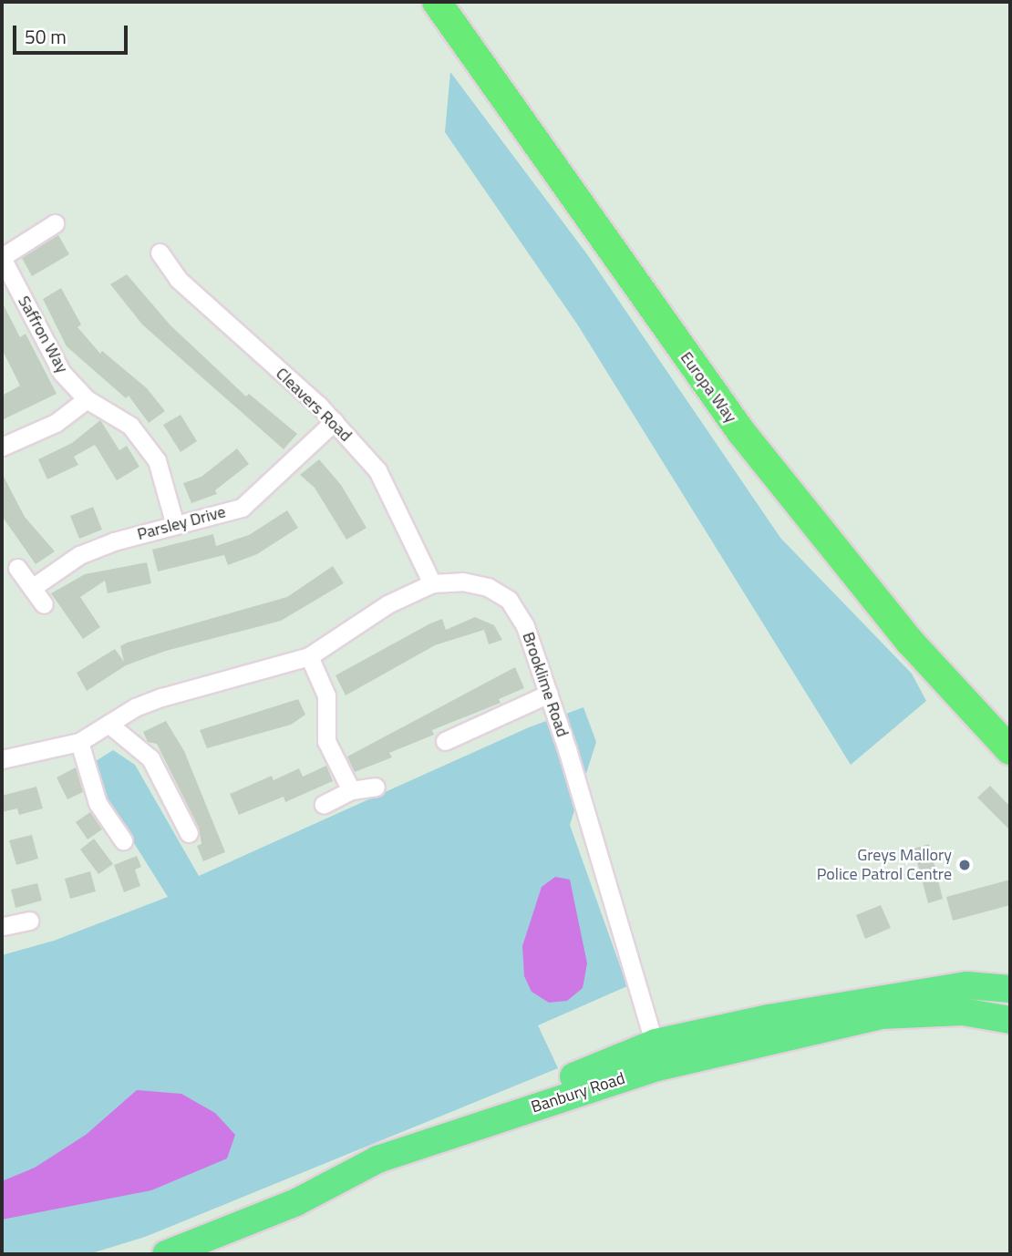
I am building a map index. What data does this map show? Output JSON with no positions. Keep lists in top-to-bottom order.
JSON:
{
  "streets": {
    "highway": ["Europa Way"],
    "main road": ["Banbury Road"],
    "street": [
      "Saffron Way",
      "Cleavers Road",
      "Parsley Drive",
      "Brooklime Road"
    ]
  },
  "crossings": [
    ["Saffron Way", "Parsley Drive"],
    ["Cleavers Road", "Parsley Drive"],
    ["Cleavers Road", "Brooklime Road"],
    ["Brooklime Road", "Banbury Road"]
  ],
  "places": ["Greys Mallory Police Patrol Centre"],
  "scale_bar": "50 m"
}
